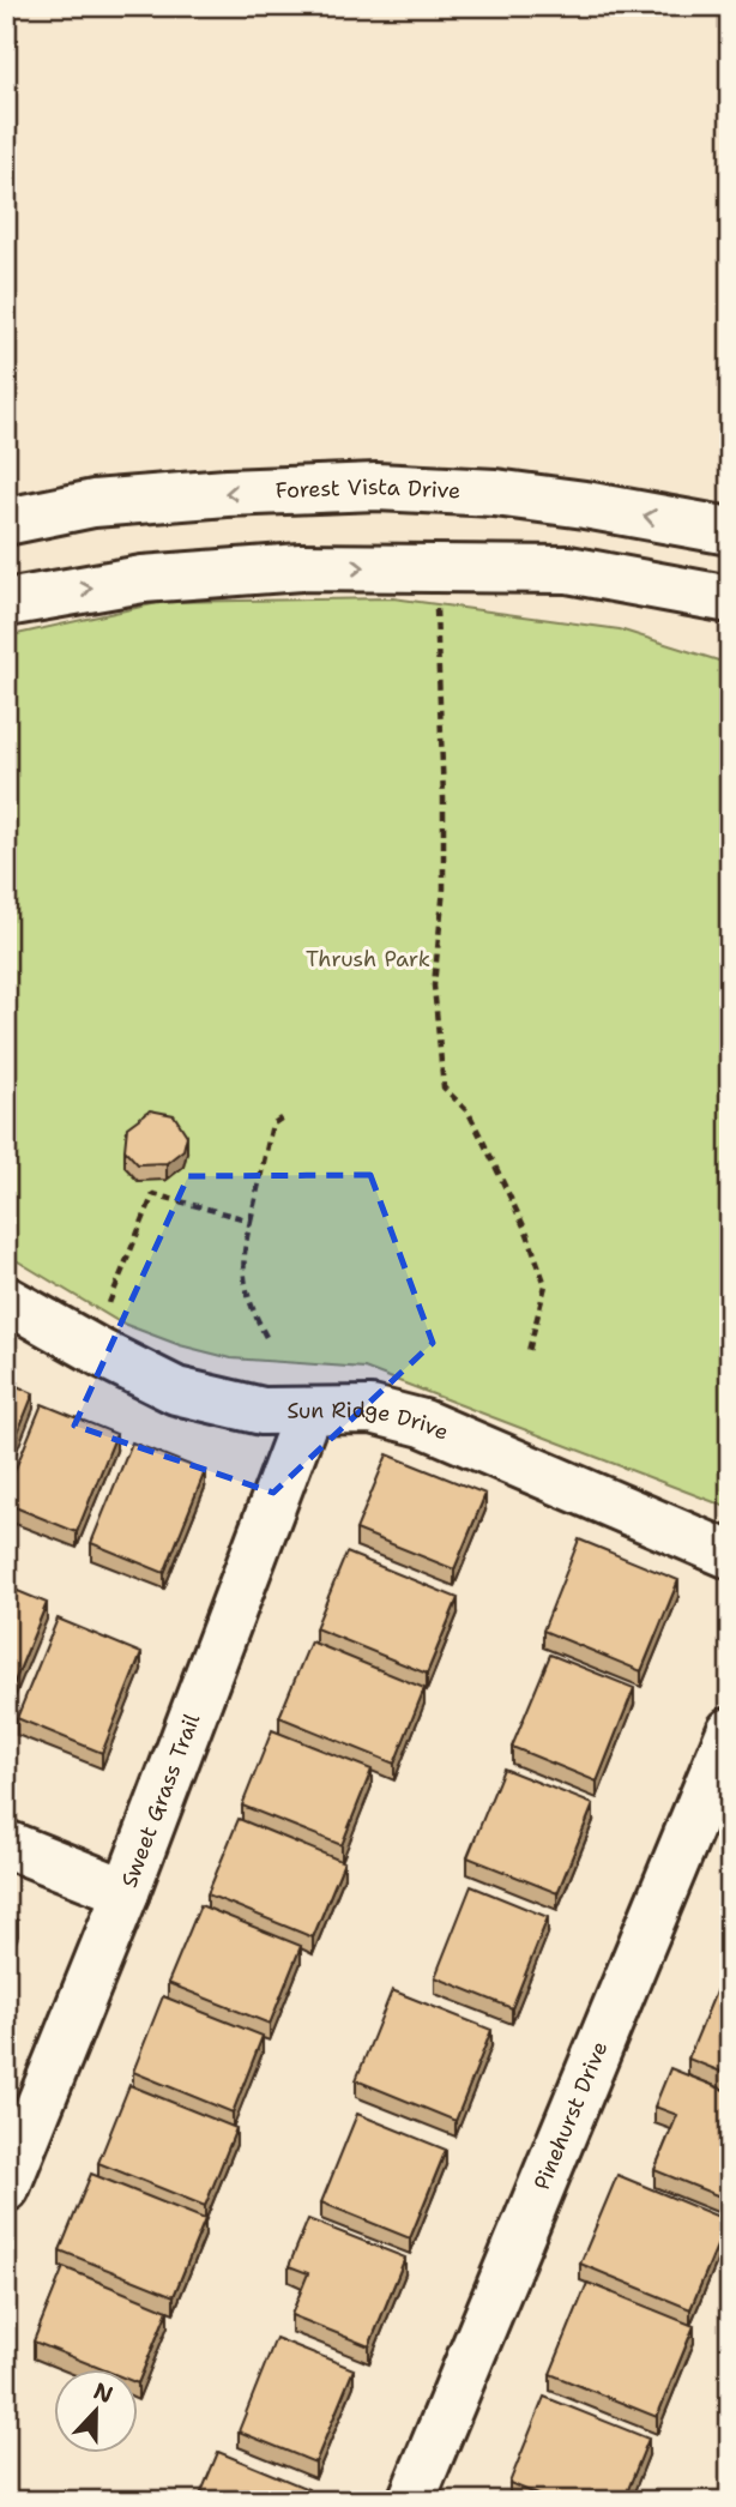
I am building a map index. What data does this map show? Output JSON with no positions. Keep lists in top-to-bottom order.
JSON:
{
  "streets": {
    "street": [
      "Forest Vista Drive",
      "Sun Ridge Drive",
      "Sweet Grass Trail",
      "Pinehurst Drive"
    ]
  },
  "crossings": [
    ["Sun Ridge Drive", "Sweet Grass Trail"]
  ],
  "parks": ["Thrush Park"],
  "north": "top"
}
